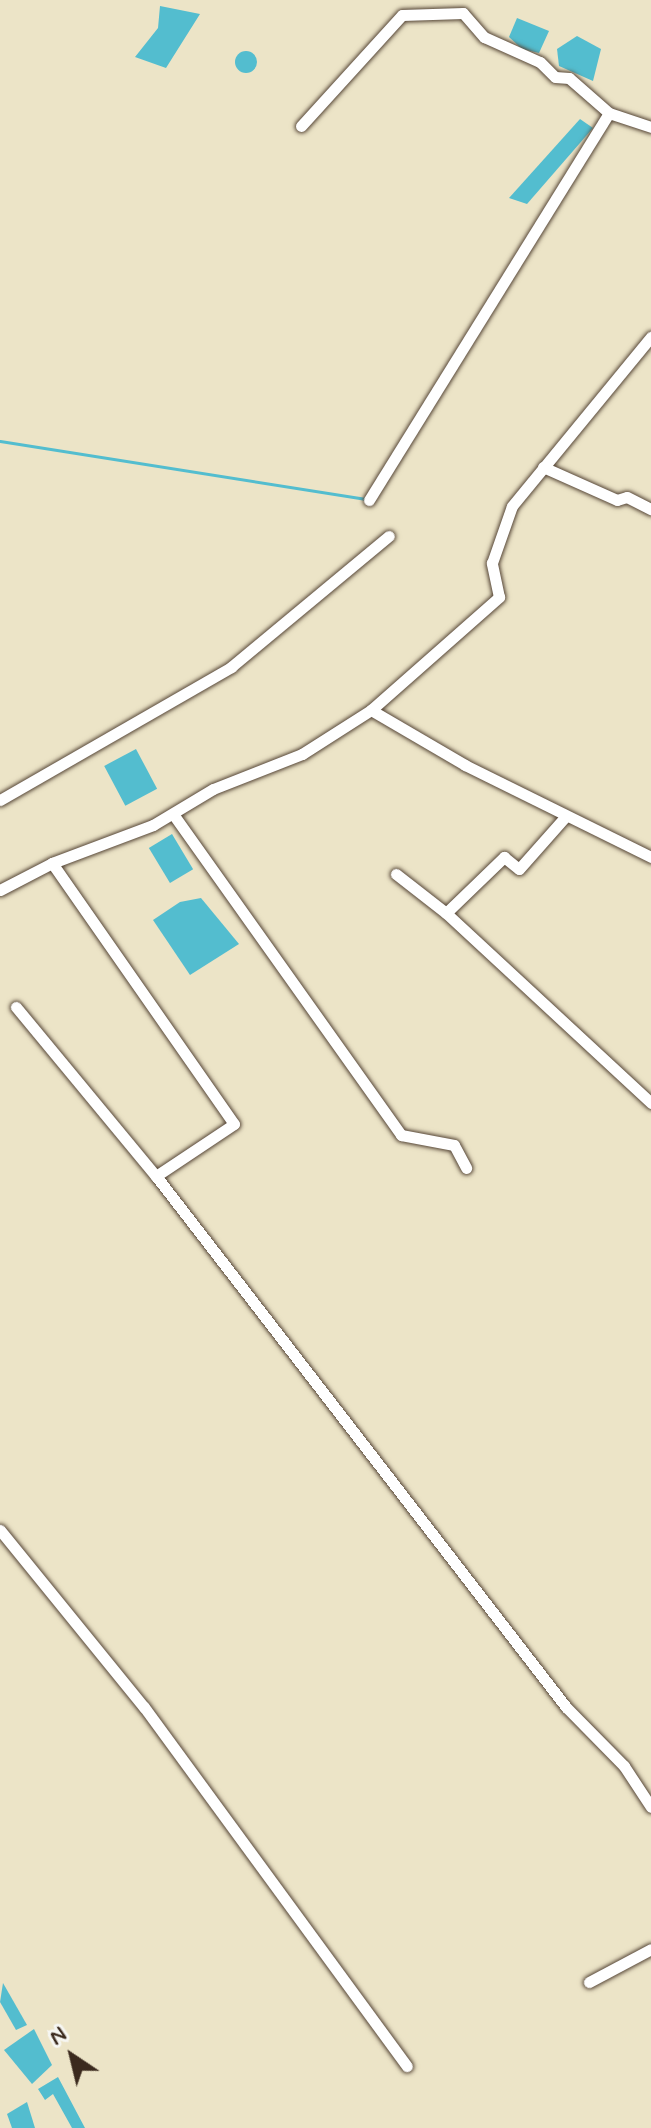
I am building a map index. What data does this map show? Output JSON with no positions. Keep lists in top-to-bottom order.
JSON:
{
  "north": "top left"
}
